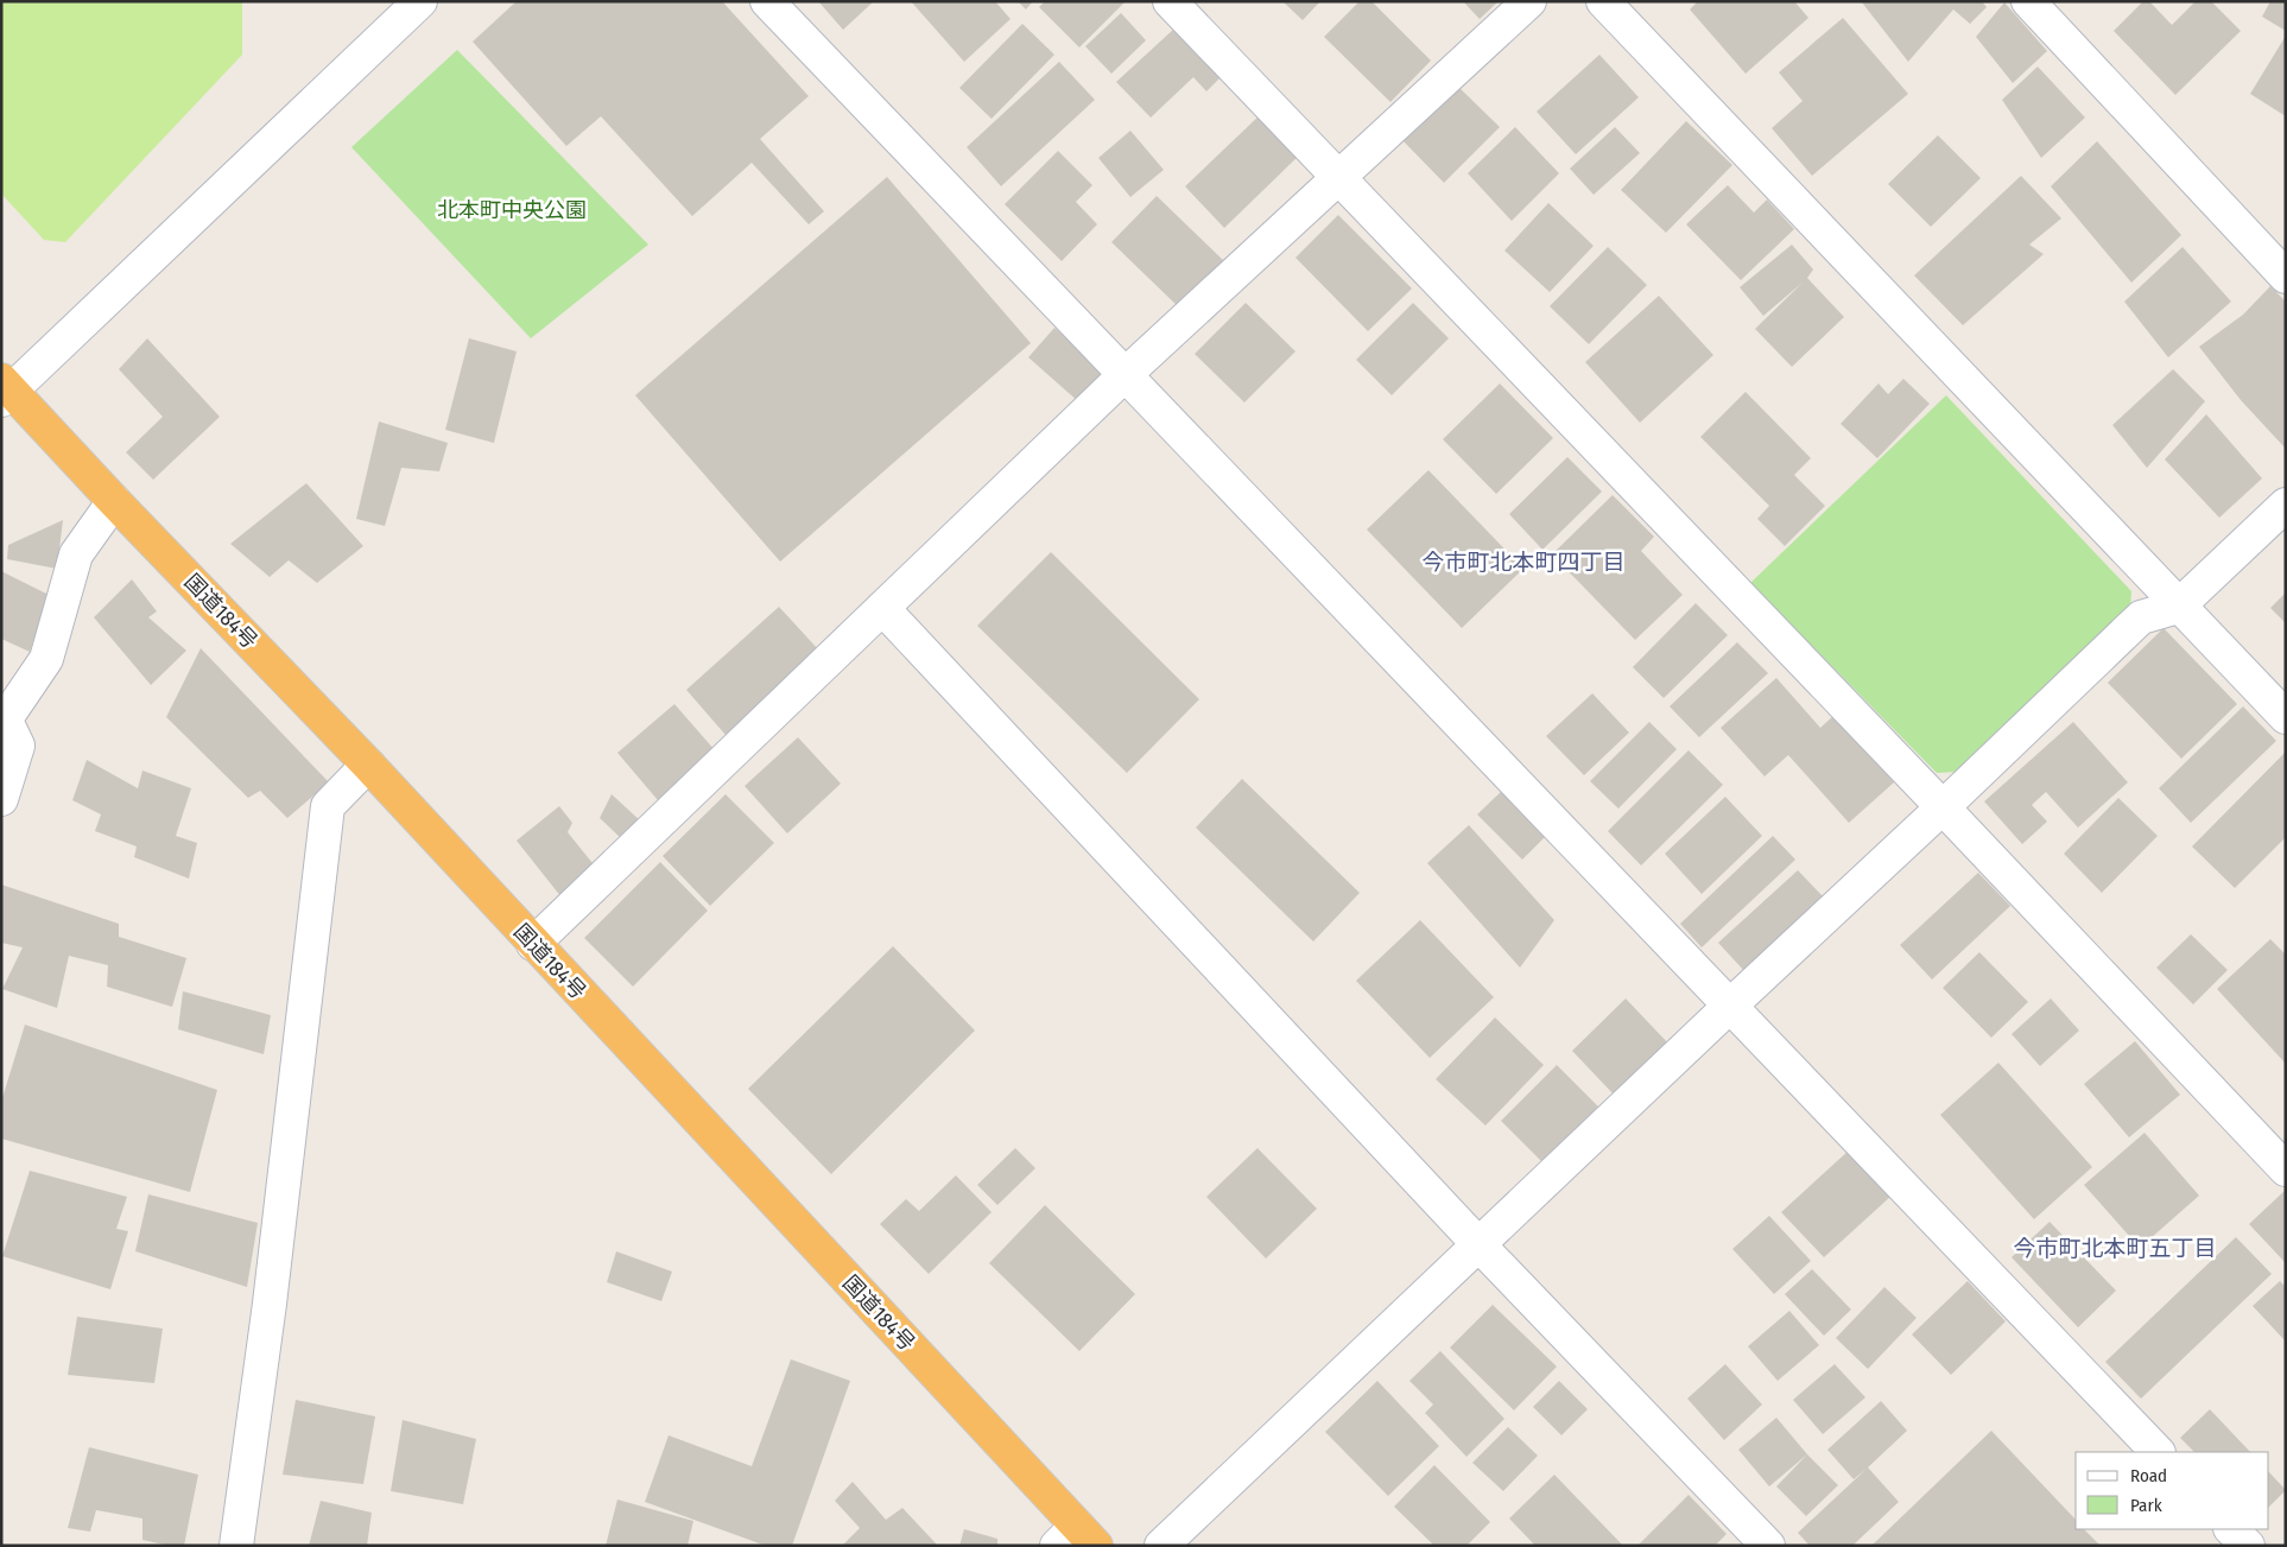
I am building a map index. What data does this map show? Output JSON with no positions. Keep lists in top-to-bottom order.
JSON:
{
  "streets": {
    "highway": ["国道184号"]
  },
  "districts": ["今市町北本町四丁目", "今市町北本町五丁目"],
  "parks": ["北本町中央公園"],
  "legend": ["Road", "Park"]
}
